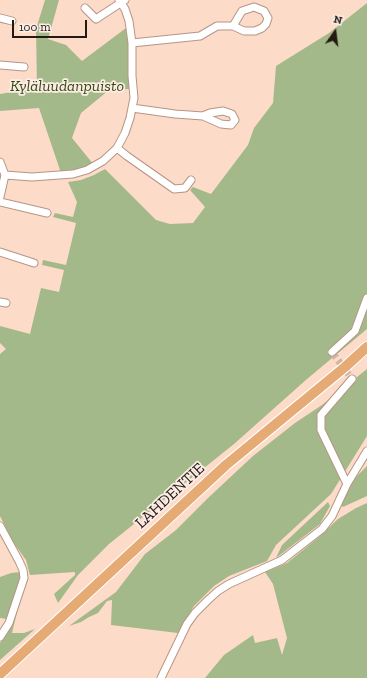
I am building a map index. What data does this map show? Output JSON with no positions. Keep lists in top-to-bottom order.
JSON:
{
  "streets": {
    "highway": ["LAHDENTIE"]
  },
  "parks": ["Kyläluudanpuisto"],
  "scale_bar": "100 m",
  "north": "top"
}
